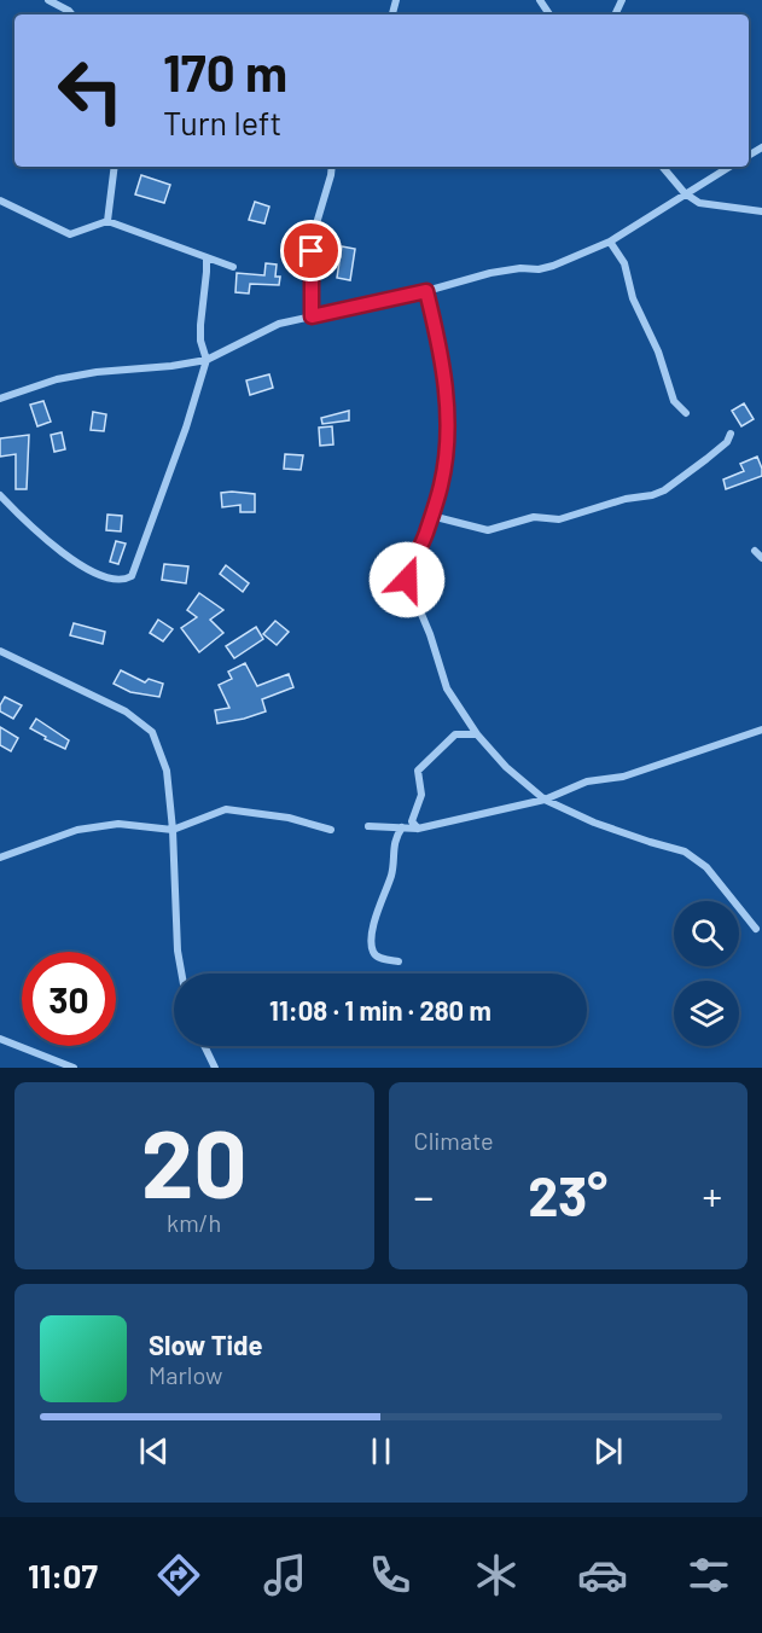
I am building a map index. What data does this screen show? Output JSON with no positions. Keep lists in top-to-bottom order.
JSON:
{
  "page": {
    "turn": ["170 m", "Turn left"],
    "limit": "30",
    "trip": "11:08 · 1 min · 280 m",
    "tile": [
      ["20", "km/h"],
      "Climate"
    ],
    "heat": ["−", "23°", "+"],
    "song": ["Slow Tide", "Marlow"],
    "tabs": "11:07"
  }
}
